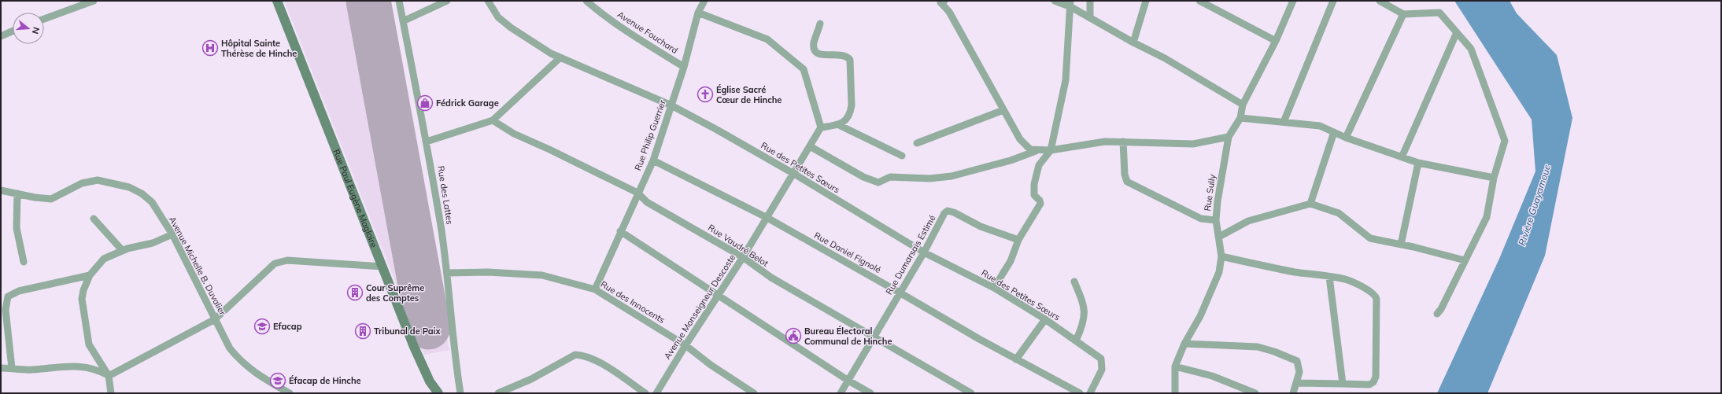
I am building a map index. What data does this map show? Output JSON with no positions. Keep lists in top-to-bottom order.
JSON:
{
  "streets": {
    "main road": ["Rue Paul Eugène Magloire"],
    "street": [
      "Avenue Fouchard",
      "Rue Philip Guerrier",
      "Rue des Petites Sœurs",
      "Rue Sully",
      "Rue des Lattes",
      "Rue Vaudré Belot",
      "Rue Daniel Fignolé",
      "Rue Dumarsais Estimé",
      "Avenue Michelle B. Duvalier",
      "Rue des Innocents",
      "Avenue Monseigneur Descoste"
    ]
  },
  "crossings": [
    ["Avenue Fouchard", "Rue Philip Guerrier"],
    ["Rue Philip Guerrier", "Rue des Petites Sœurs"],
    ["Rue Philip Guerrier", "Rue Vaudré Belot"],
    ["Rue Philip Guerrier", "Rue Daniel Fignolé"],
    ["Rue Philip Guerrier", "Rue des Innocents"],
    ["Rue des Petites Sœurs", "Rue Dumarsais Estimé"],
    ["Rue des Petites Sœurs", "Avenue Monseigneur Descoste"],
    ["Rue des Lattes", "Rue des Innocents"],
    ["Rue Vaudré Belot", "Rue Dumarsais Estimé"],
    ["Rue Vaudré Belot", "Avenue Monseigneur Descoste"],
    ["Rue Daniel Fignolé", "Rue Dumarsais Estimé"],
    ["Rue Daniel Fignolé", "Avenue Monseigneur Descoste"],
    ["Rue des Innocents", "Avenue Monseigneur Descoste"]
  ],
  "water": ["Rivière Guayamouc"],
  "places": {
    "hospital": ["Hôpital Sainte Thérèse de Hinche"],
    "church": ["Église Sacré Cœur de Hinche"],
    "shop": ["Fédrick Garage"],
    "building": ["Cour Suprême des Comptes", "Tribunal de Paix"],
    "school or university": ["Efacap", "Éfacap de Hinche"],
    "public building": ["Bureau Électoral Communal de Hinche"]
  },
  "north": "right"
}
